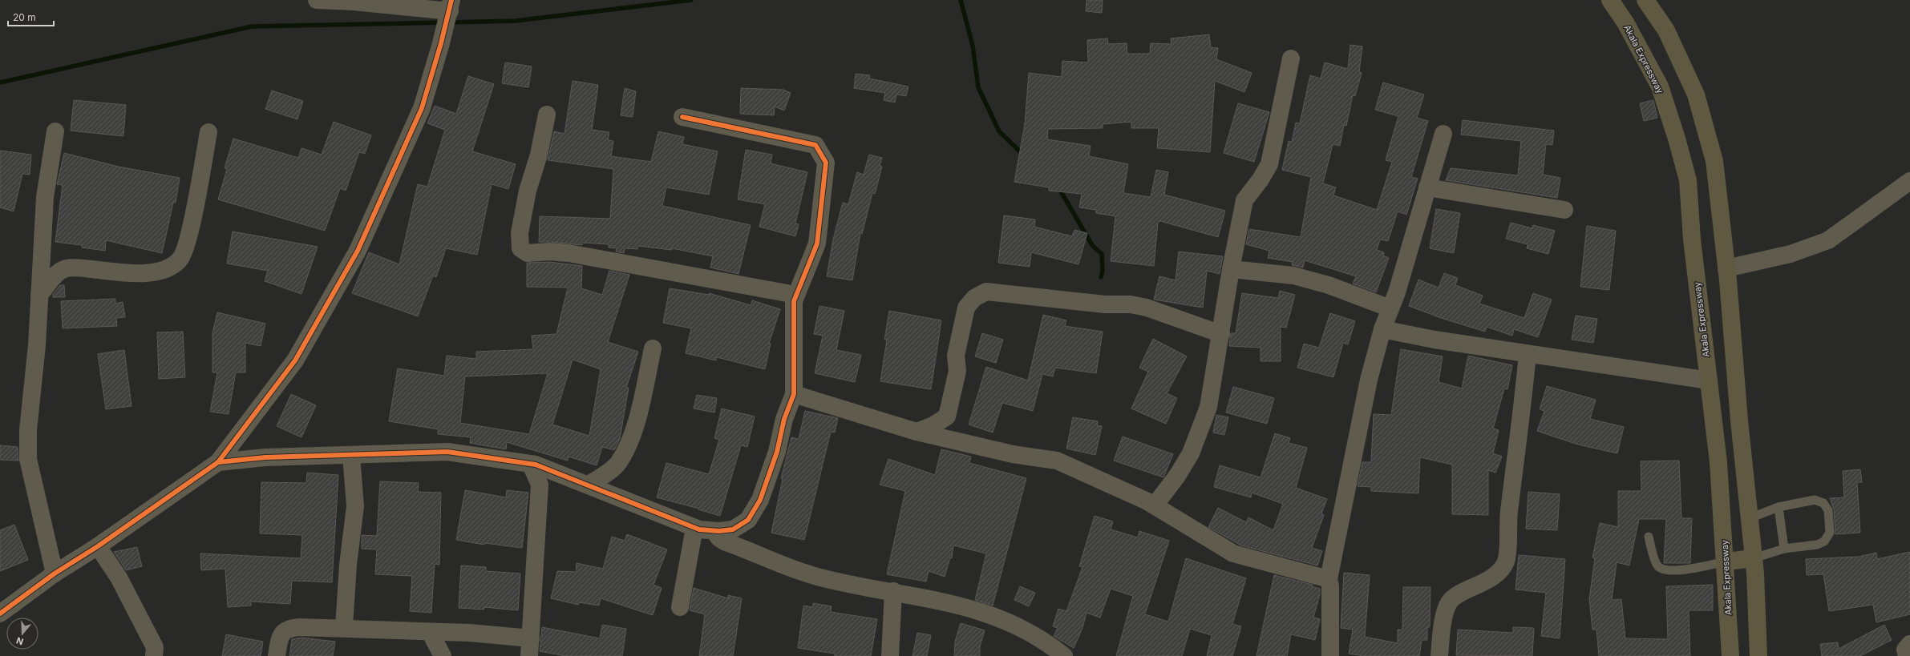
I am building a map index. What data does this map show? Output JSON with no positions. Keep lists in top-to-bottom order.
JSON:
{
  "streets": {
    "main road": ["Akala Expressway"]
  },
  "scale_bar": "20 m",
  "north": "bottom"
}
